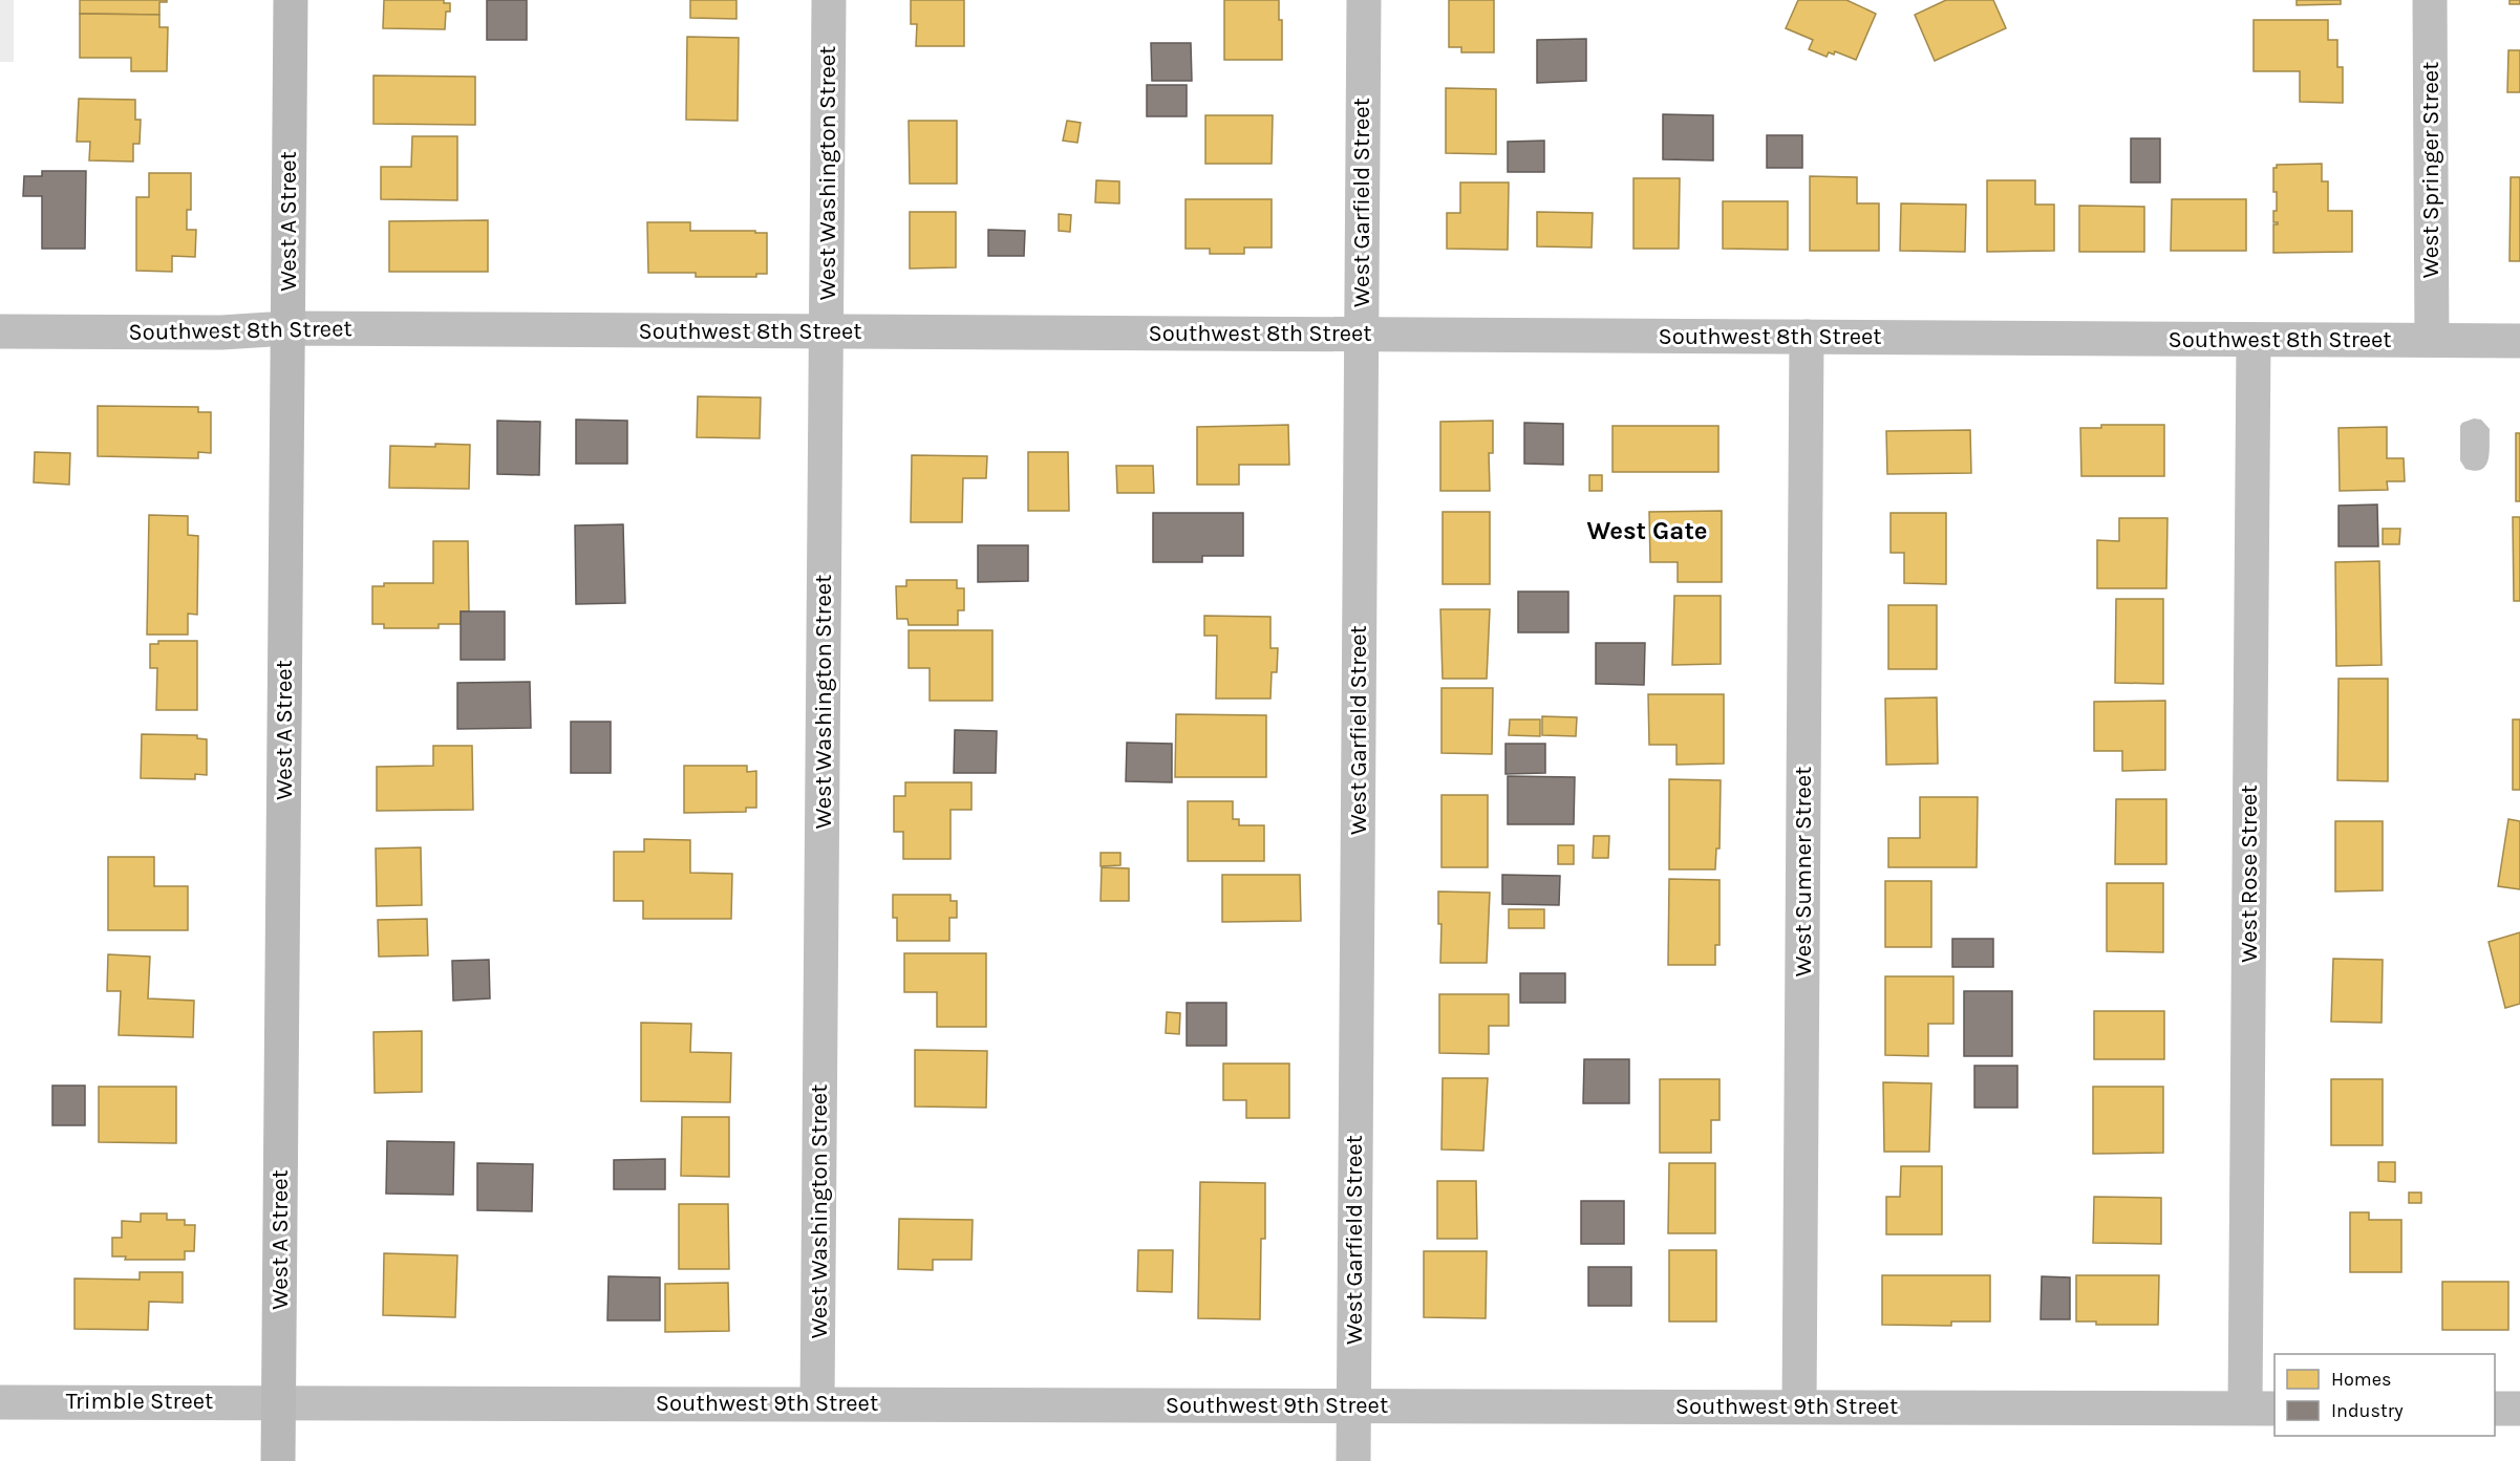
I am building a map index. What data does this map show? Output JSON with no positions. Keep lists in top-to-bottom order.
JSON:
{
  "streets": {
    "main road": ["West A Street"],
    "street": [
      "West Springer Street",
      "West Washington Street",
      "West Garfield Street",
      "Southwest 8th Street",
      "West Sumner Street",
      "West Rose Street",
      "Trimble Street",
      "Southwest 9th Street"
    ]
  },
  "crossings": [
    ["West Springer Street", "Southwest 8th Street"],
    ["West Washington Street", "Southwest 8th Street"],
    ["West Washington Street", "Southwest 9th Street"],
    ["West Garfield Street", "Southwest 8th Street"],
    ["West Garfield Street", "Southwest 9th Street"],
    ["West A Street", "Southwest 8th Street"],
    ["West A Street", "Trimble Street"],
    ["West A Street", "Southwest 9th Street"],
    ["Southwest 8th Street", "West Sumner Street"],
    ["Southwest 8th Street", "West Rose Street"],
    ["West Sumner Street", "Southwest 9th Street"],
    ["West Rose Street", "Southwest 9th Street"],
    ["Trimble Street", "Southwest 9th Street"]
  ],
  "districts": ["West Gate"],
  "legend": ["Homes", "Industry"]
}
